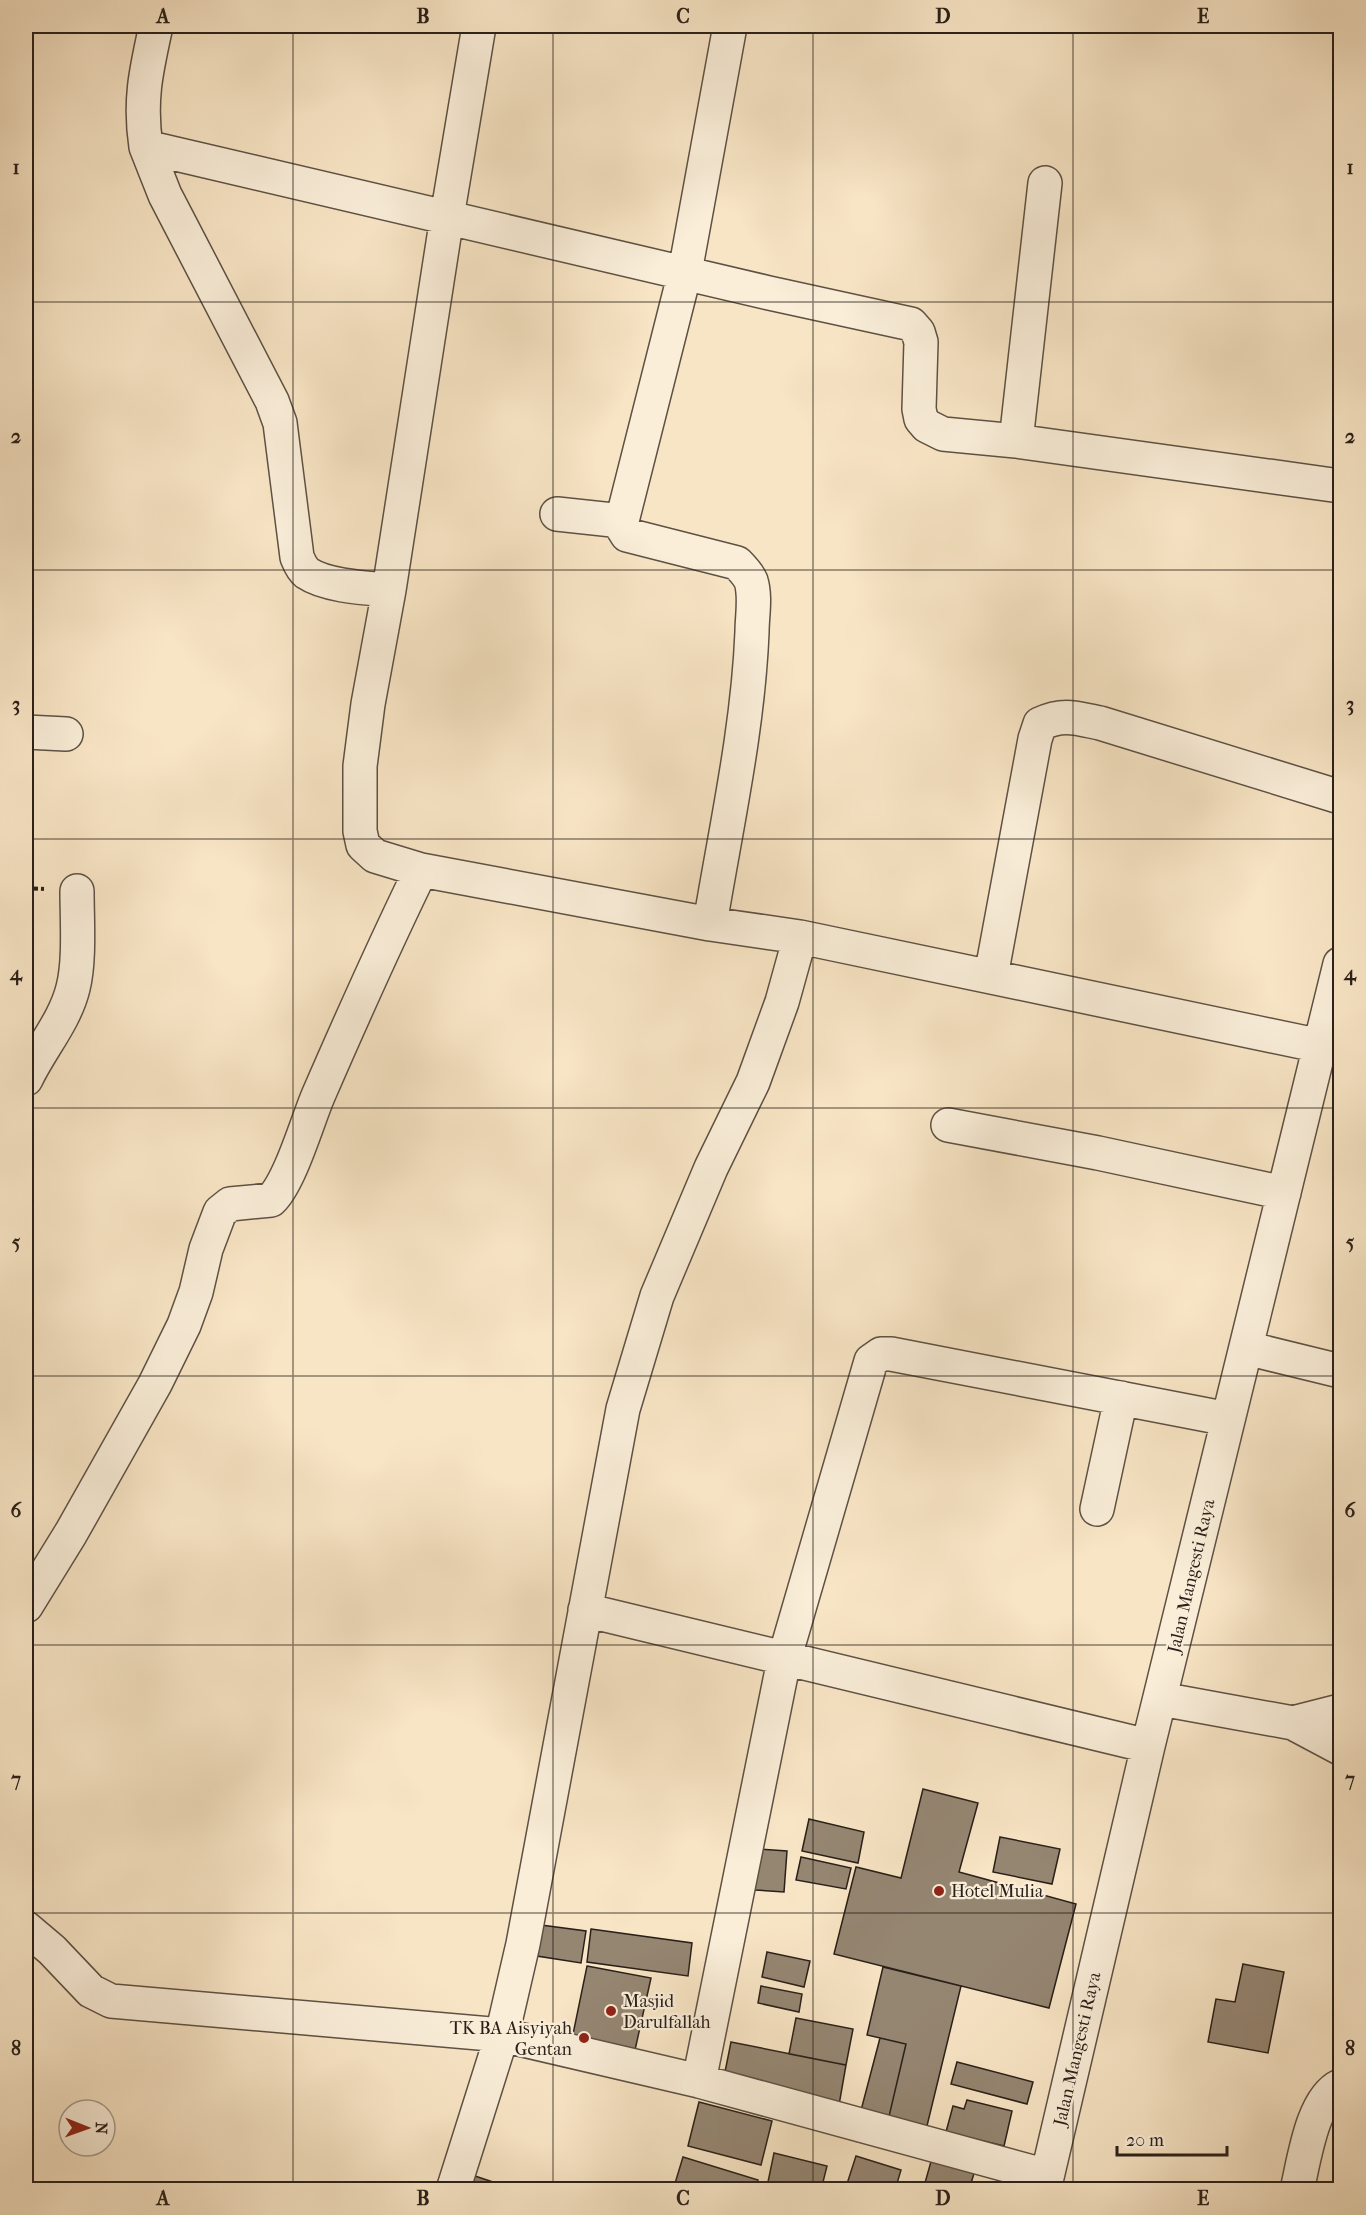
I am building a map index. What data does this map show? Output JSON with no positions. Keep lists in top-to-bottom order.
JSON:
{
  "streets": {
    "street": ["Jalan Mangesti Raya"]
  },
  "places": ["Hotel Mulia", "Masjid Darulfallah", "TK BA Aisyiyah Gentan"],
  "scale_bar": "20 m",
  "north": "right",
  "grid": {
    "columns": [
      "A",
      "B",
      "C",
      "D",
      "E"
    ],
    "rows": [
      "1",
      "2",
      "3",
      "4",
      "5",
      "6",
      "7",
      "8"
    ]
  }
}
